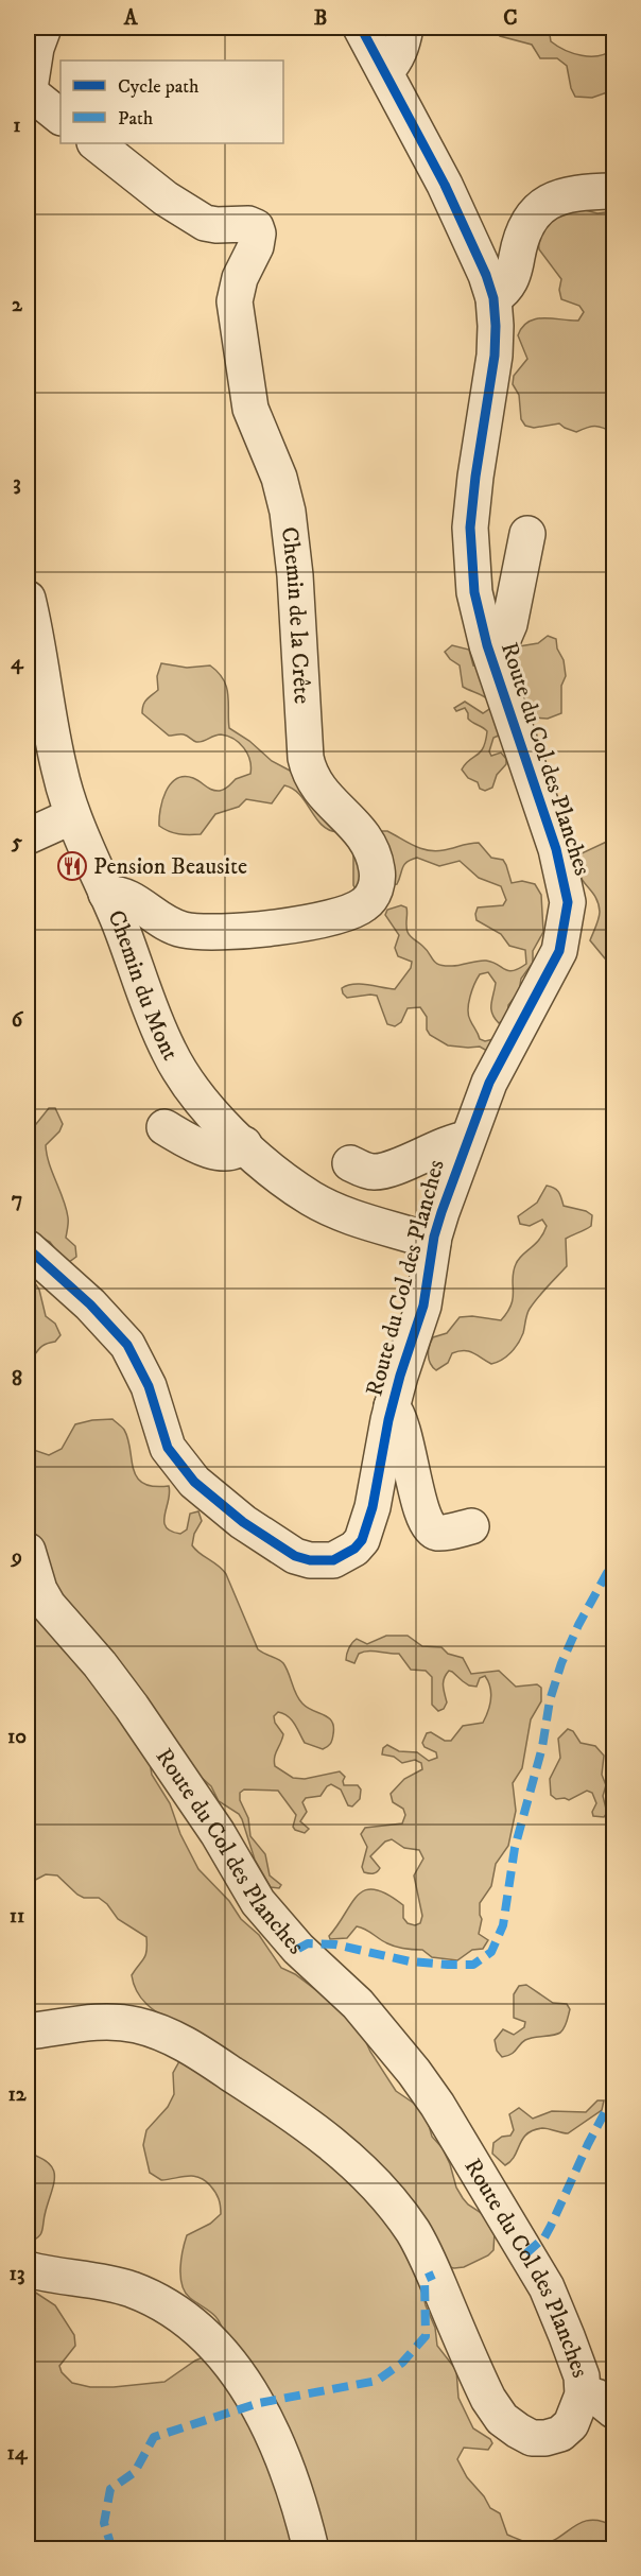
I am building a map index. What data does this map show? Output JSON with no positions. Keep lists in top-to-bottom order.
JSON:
{
  "streets": {
    "street": ["Chemin de la Crête", "Route du Col des Planches", "Chemin du Mont"]
  },
  "crossings": [
    ["Chemin de la Crête", "Chemin du Mont"],
    ["Route du Col des Planches", "Chemin du Mont"]
  ],
  "places": {
    "restaurant": ["Pension Beausite"]
  },
  "legend": ["Cycle path", "Path"],
  "grid": {
    "columns": ["A", "B", "C"],
    "rows": [
      "1",
      "2",
      "3",
      "4",
      "5",
      "6",
      "7",
      "8",
      "9",
      "10",
      "11",
      "12",
      "13",
      "14"
    ]
  }
}
